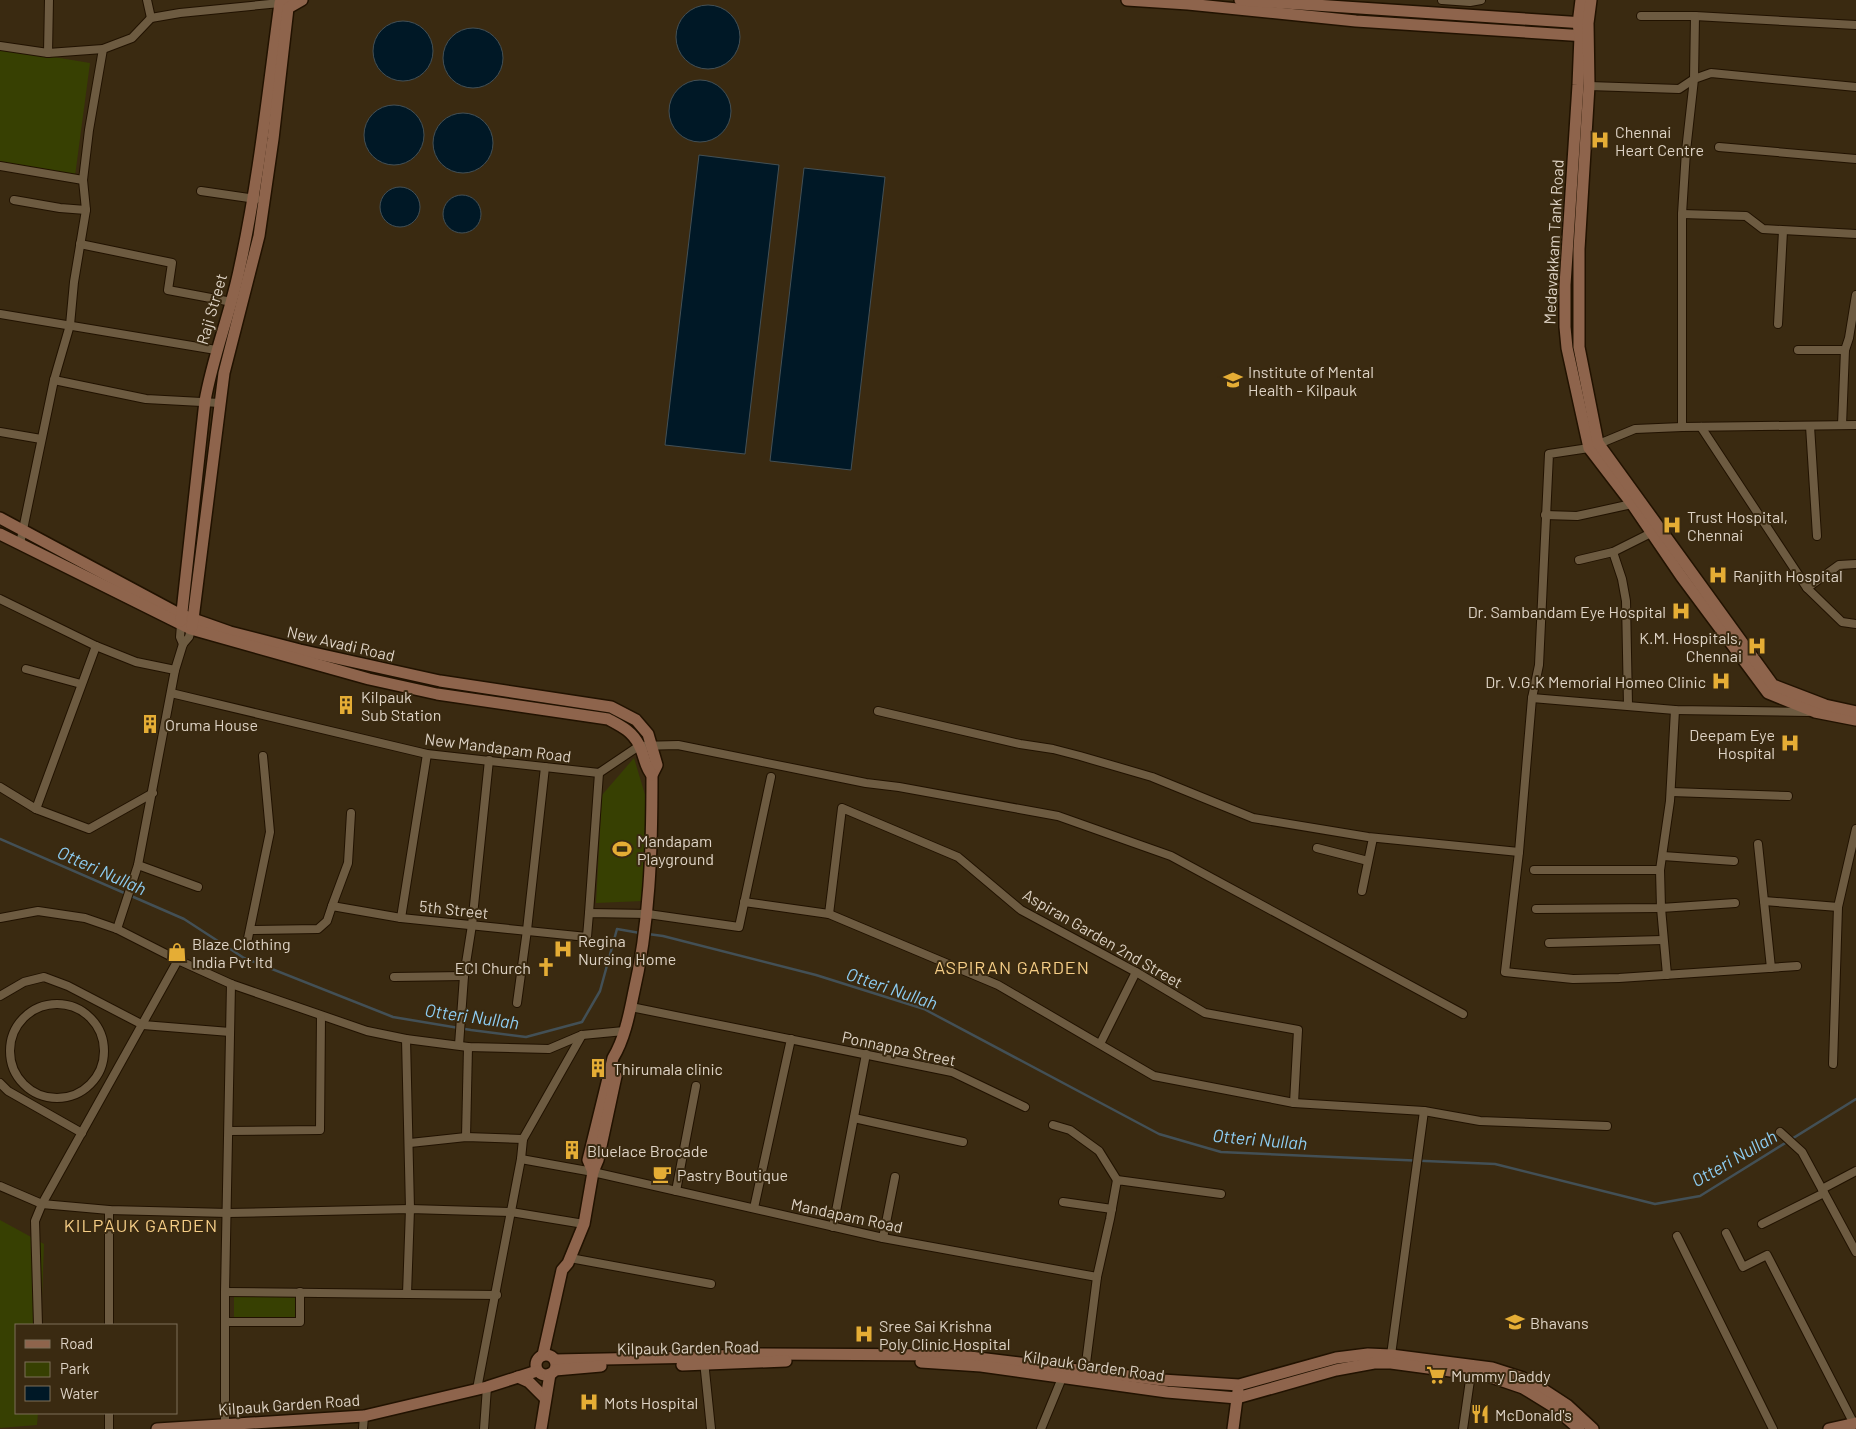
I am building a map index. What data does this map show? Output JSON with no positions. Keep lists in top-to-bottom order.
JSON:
{
  "streets": {
    "main road": [
      "Medavakkam Tank Road",
      "Raji Street",
      "New Avadi Road",
      "Kilpauk Garden Road"
    ],
    "street": [
      "New Mandapam Road",
      "5th Street",
      "Aspiran Garden 2nd Street",
      "Ponnappa Street",
      "Mandapam Road"
    ]
  },
  "crossings": [
    ["Raji Street", "New Avadi Road"],
    ["New Avadi Road", "Ponnappa Street"]
  ],
  "districts": ["ASPIRAN GARDEN", "KILPAUK GARDEN"],
  "water": ["Otteri Nullah"],
  "places": {
    "hospital": [
      "Chennai Heart Centre",
      "Trust Hospital, Chennai",
      "Ranjith Hospital",
      "Dr. Sambandam Eye Hospital",
      "K.M. Hospitals, Chennai",
      "Dr. V.G.K Memorial Homeo Clinic",
      "Deepam Eye Hospital",
      "Regina Nursing Home",
      "Sree Sai Krishna Poly Clinic Hospital",
      "Mots Hospital"
    ],
    "school or university": ["Institute of Mental Health - Kilpauk", "Bhavans"],
    "building": [
      "Kilpauk Sub Station",
      "Oruma House",
      "Thirumala clinic",
      "Bluelace Brocade"
    ],
    "sports": ["Mandapam Playground"],
    "shop": ["Blaze Clothing India Pvt ltd"],
    "church": ["ECI Church"],
    "cafe": ["Pastry Boutique"],
    "supermarket": ["Mummy Daddy"],
    "restaurant": ["McDonald's"]
  },
  "legend": ["Road", "Park", "Water"]
}
